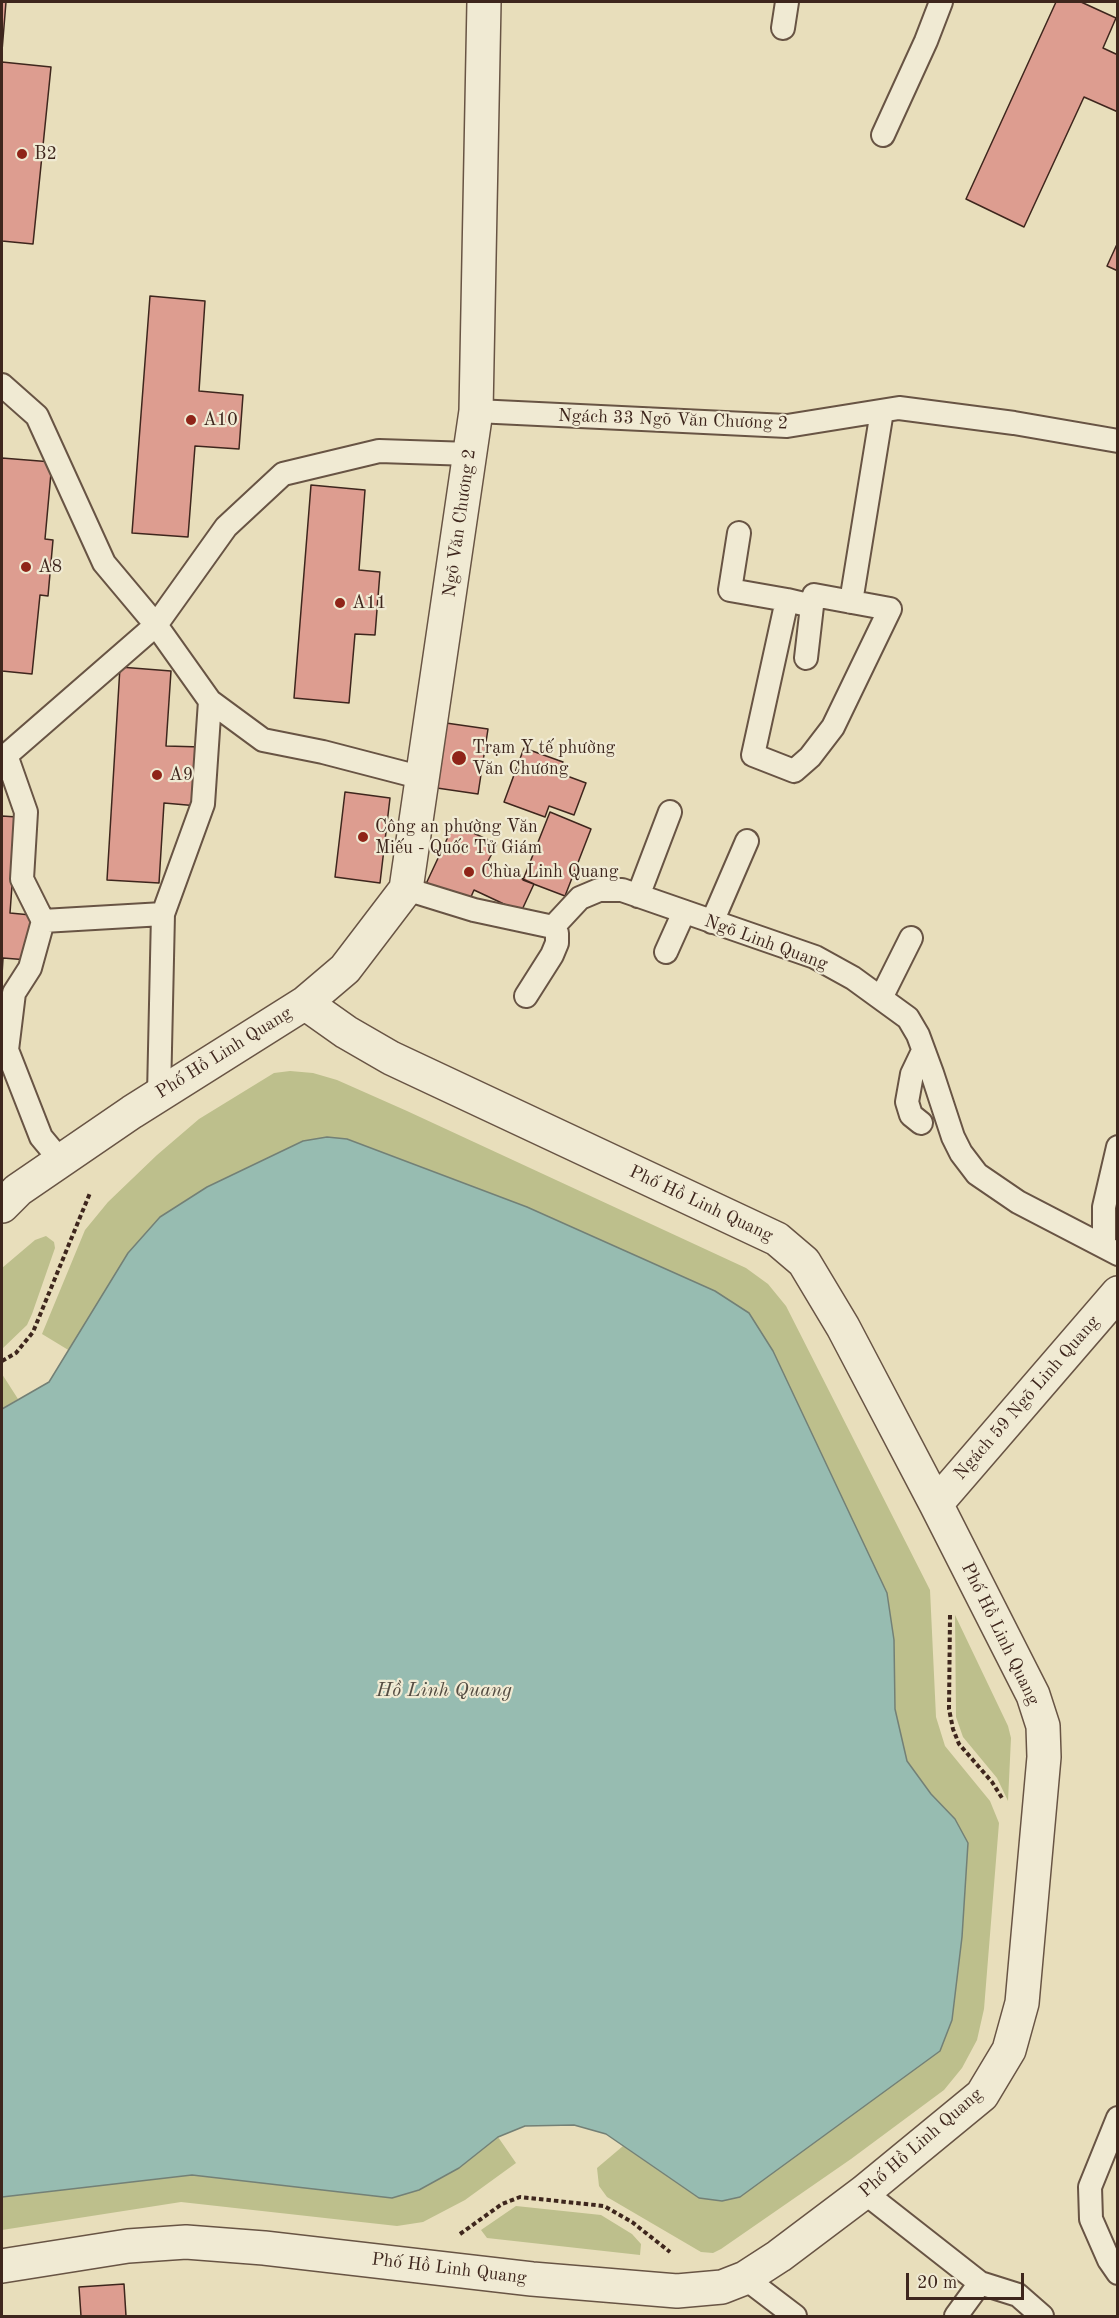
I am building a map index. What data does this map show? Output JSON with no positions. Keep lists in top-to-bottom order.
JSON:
{
  "streets": {
    "street": ["Ngõ Văn Chương 2", "Phố Hồ Linh Quang", "Ngách 59 Ngõ Linh Quang"],
    "lane": ["Ngách 33 Ngõ Văn Chương 2", "Ngõ Linh Quang"]
  },
  "crossings": [
    ["Ngách 33 Ngõ Văn Chương 2", "Ngõ Văn Chương 2"],
    ["Ngõ Văn Chương 2", "Phố Hồ Linh Quang"],
    ["Phố Hồ Linh Quang", "Ngách 59 Ngõ Linh Quang"]
  ],
  "water": ["Hồ Linh Quang"],
  "places": [
    "B2",
    "A10",
    "A8",
    "A11",
    "Trạm Y tế phường Văn Chương",
    "A9",
    "Công an phường Văn Miếu - Quốc Tử Giám",
    "Chùa Linh Quang"
  ],
  "scale_bar": "20 m"
}
